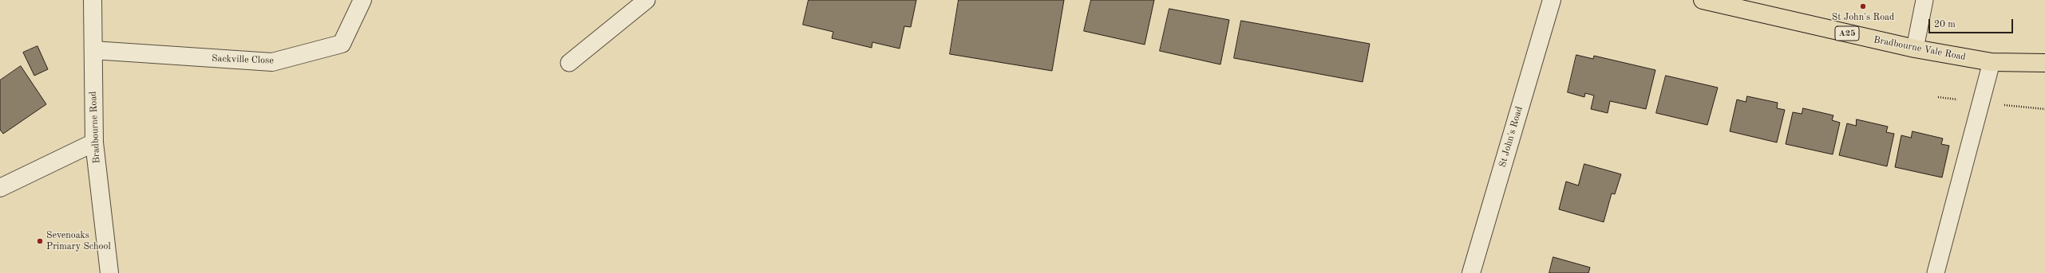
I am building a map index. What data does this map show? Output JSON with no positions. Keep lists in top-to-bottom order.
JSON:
{
  "streets": {
    "highway": ["A25", "Bradbourne Vale Road"],
    "street": ["Sackville Close", "Bradbourne Road", "St John's Road"]
  },
  "crossings": [
    ["Sackville Close", "Bradbourne Road"]
  ],
  "places": ["St John's Road", "Sevenoaks Primary School"],
  "scale_bar": "20 m"
}
